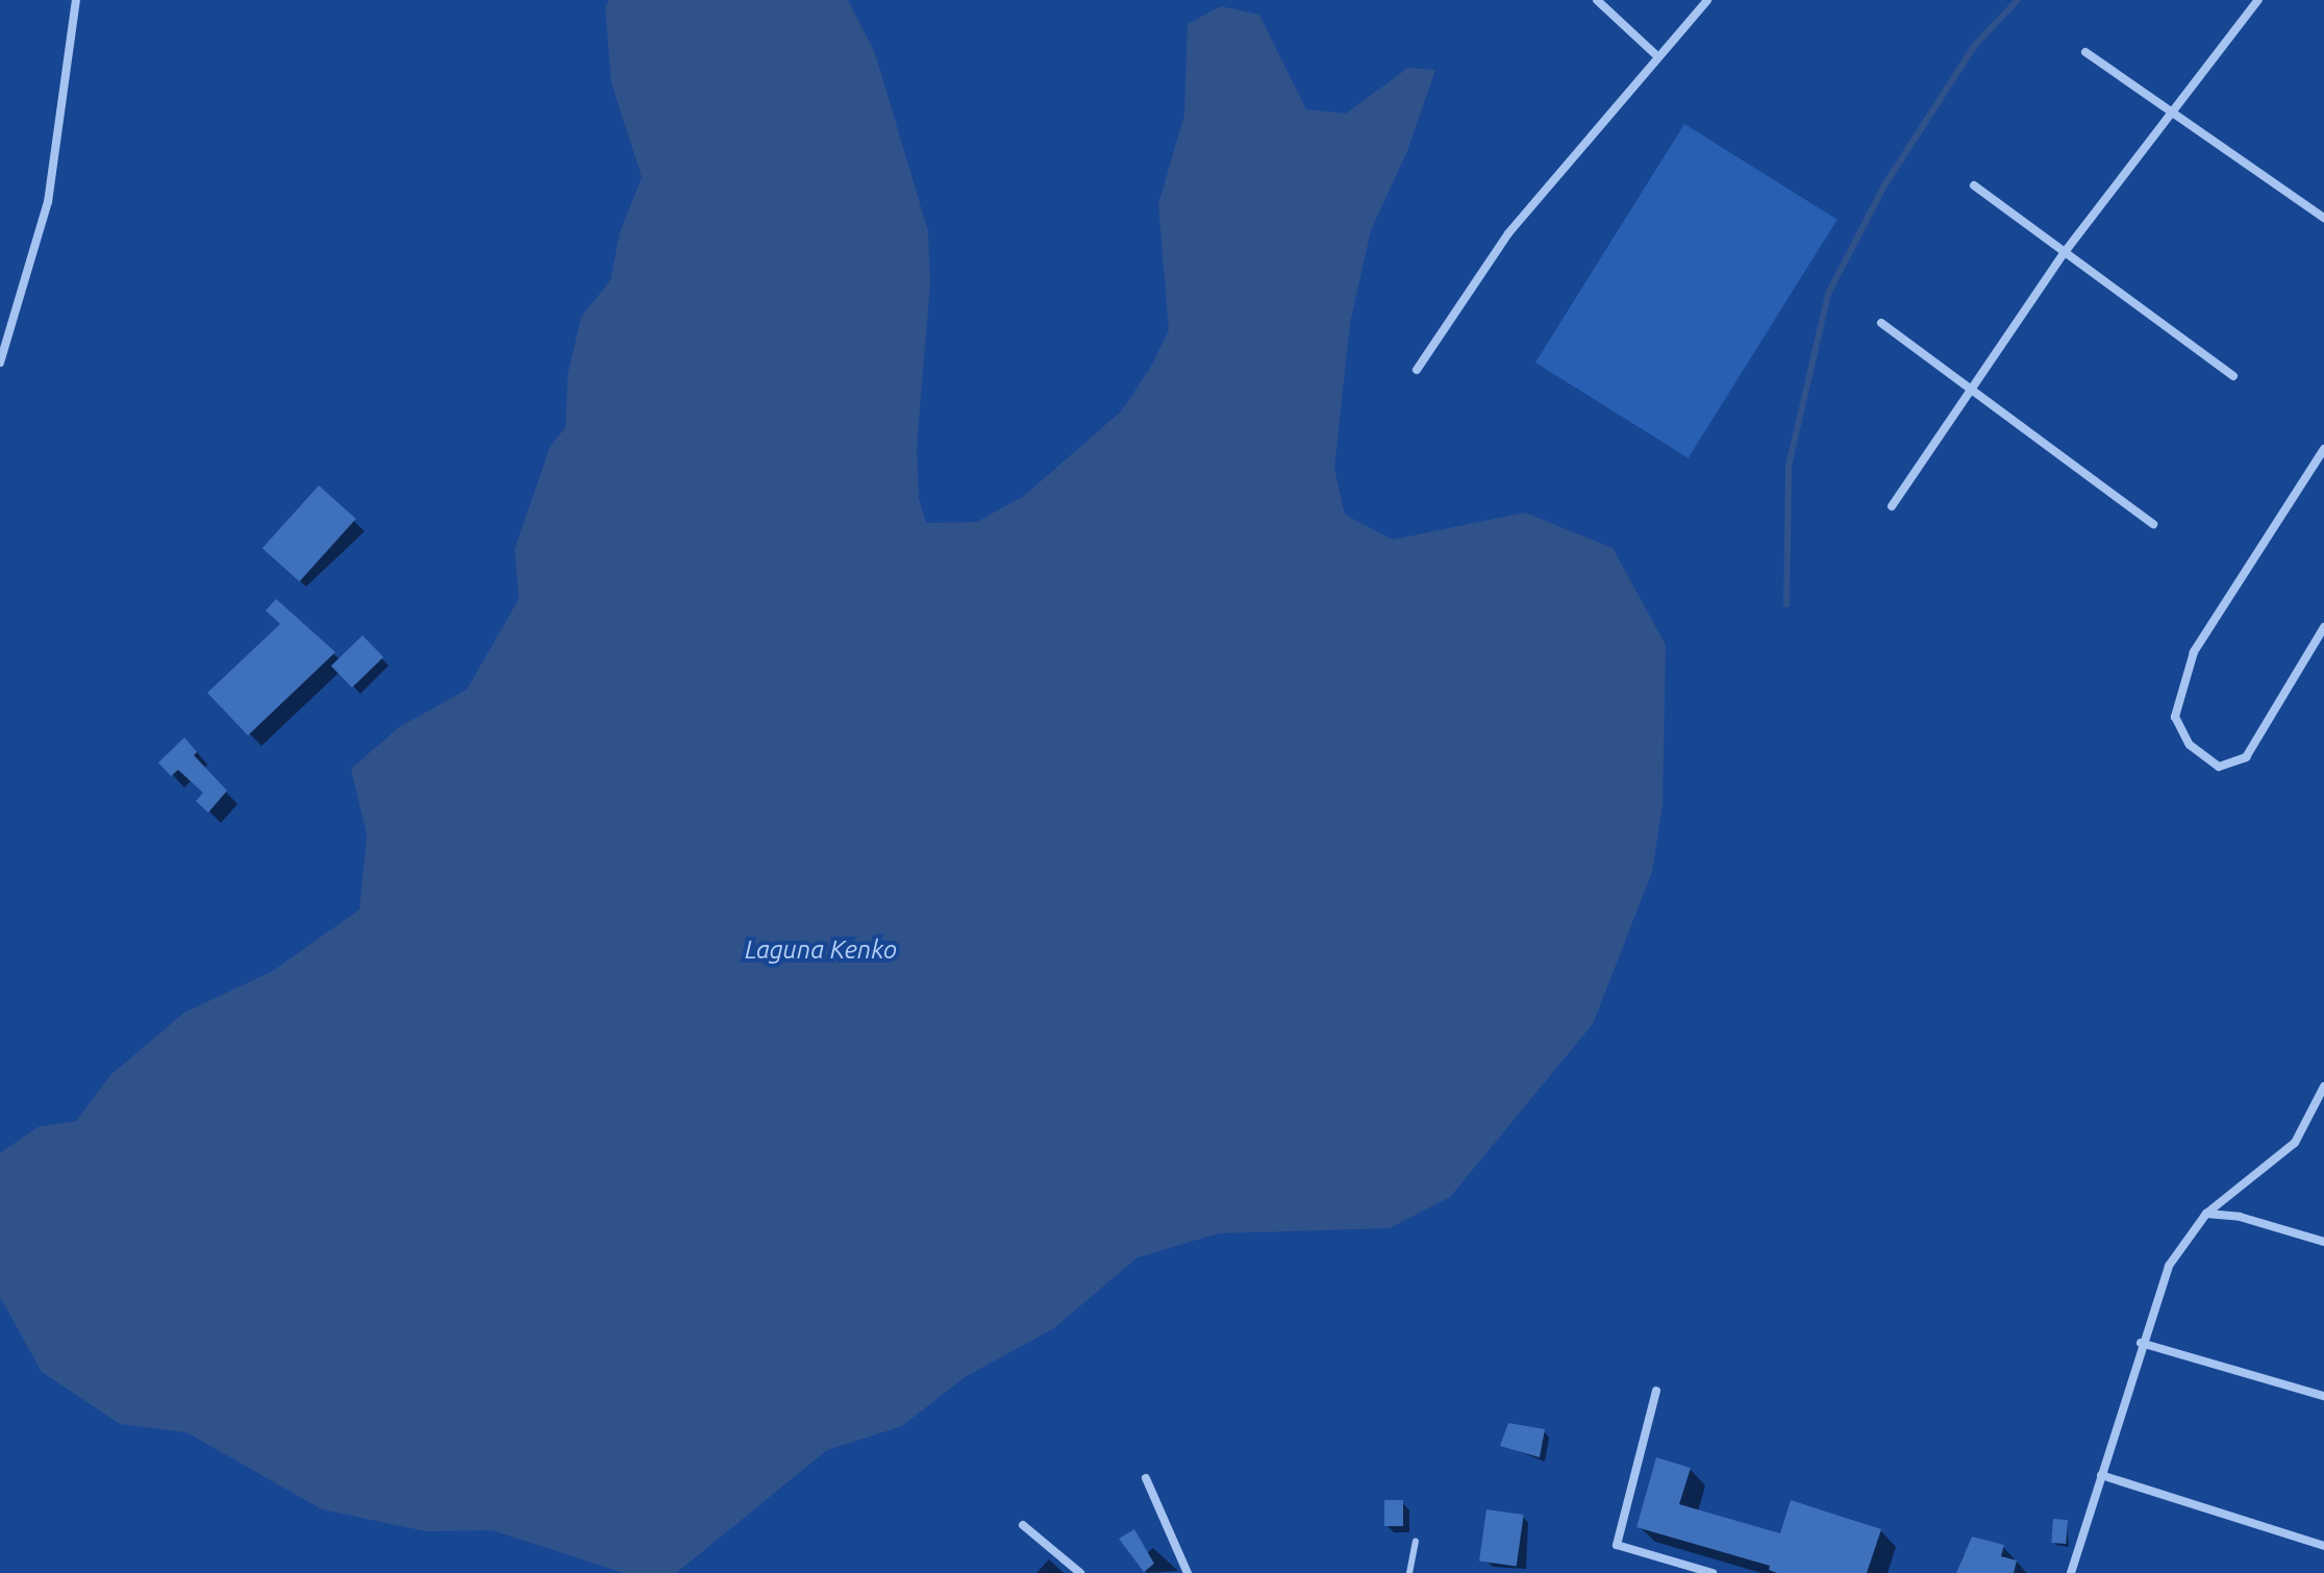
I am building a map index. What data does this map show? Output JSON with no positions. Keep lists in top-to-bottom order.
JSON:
{
  "water": ["Laguna Kenko"]
}
